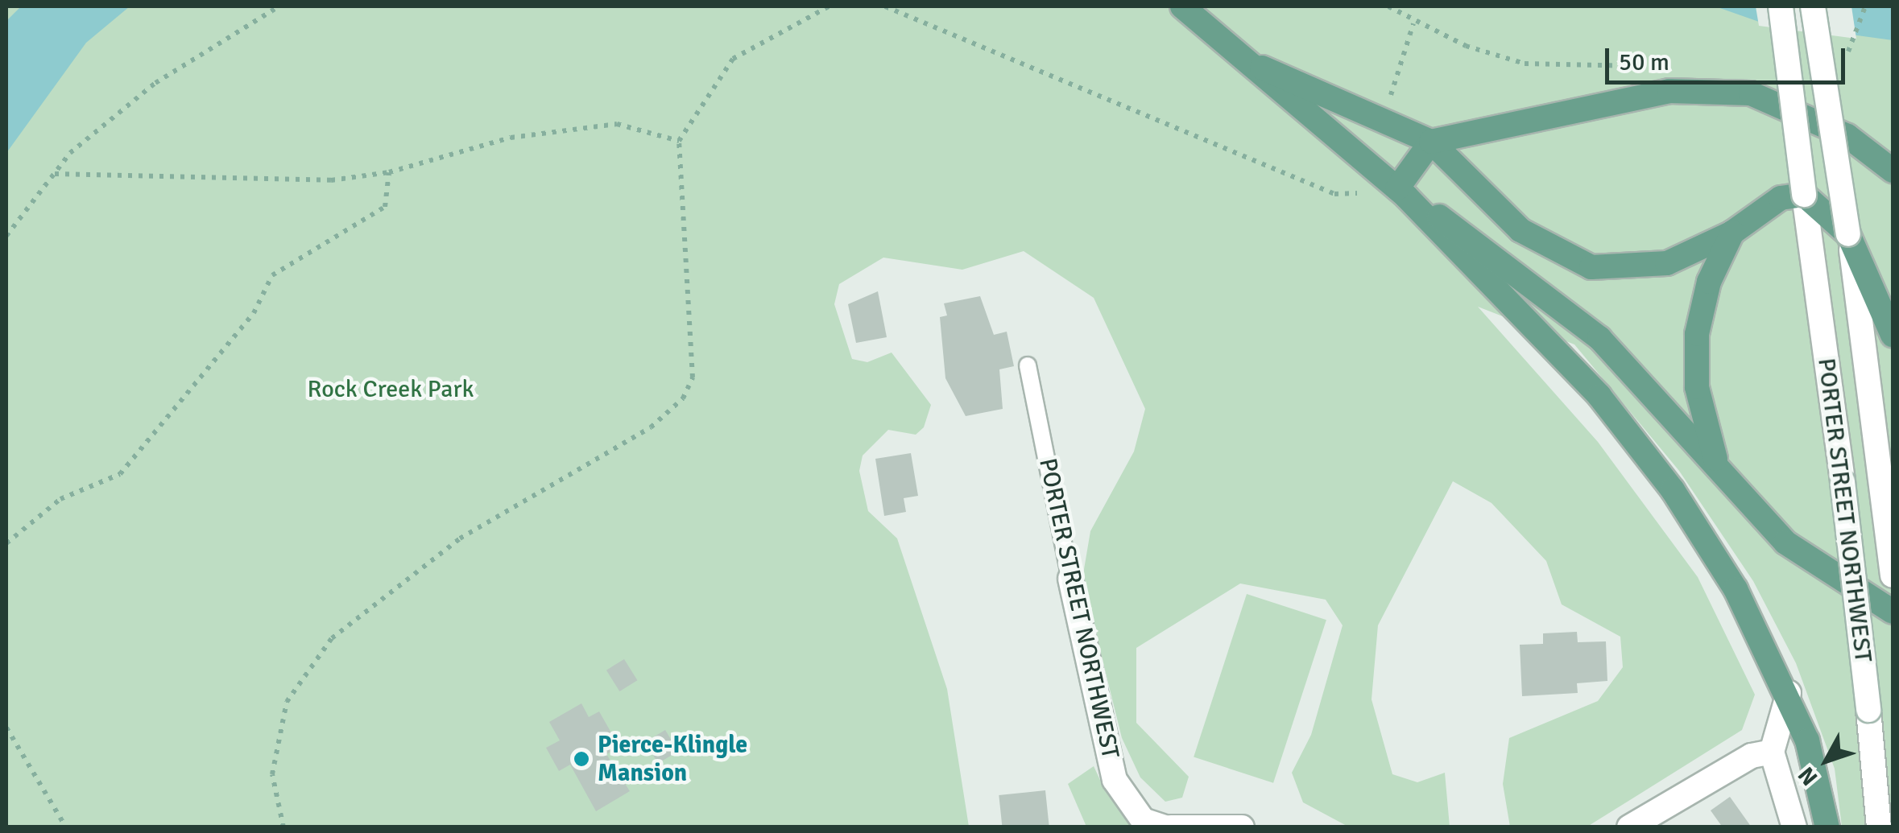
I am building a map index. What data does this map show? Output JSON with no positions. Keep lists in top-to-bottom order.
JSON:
{
  "streets": {
    "main road": ["PORTER STREET NORTHWEST"]
  },
  "parks": ["Rock Creek Park"],
  "places": ["Pierce-Klingle Mansion"],
  "scale_bar": "50 m",
  "north": "bottom left"
}
